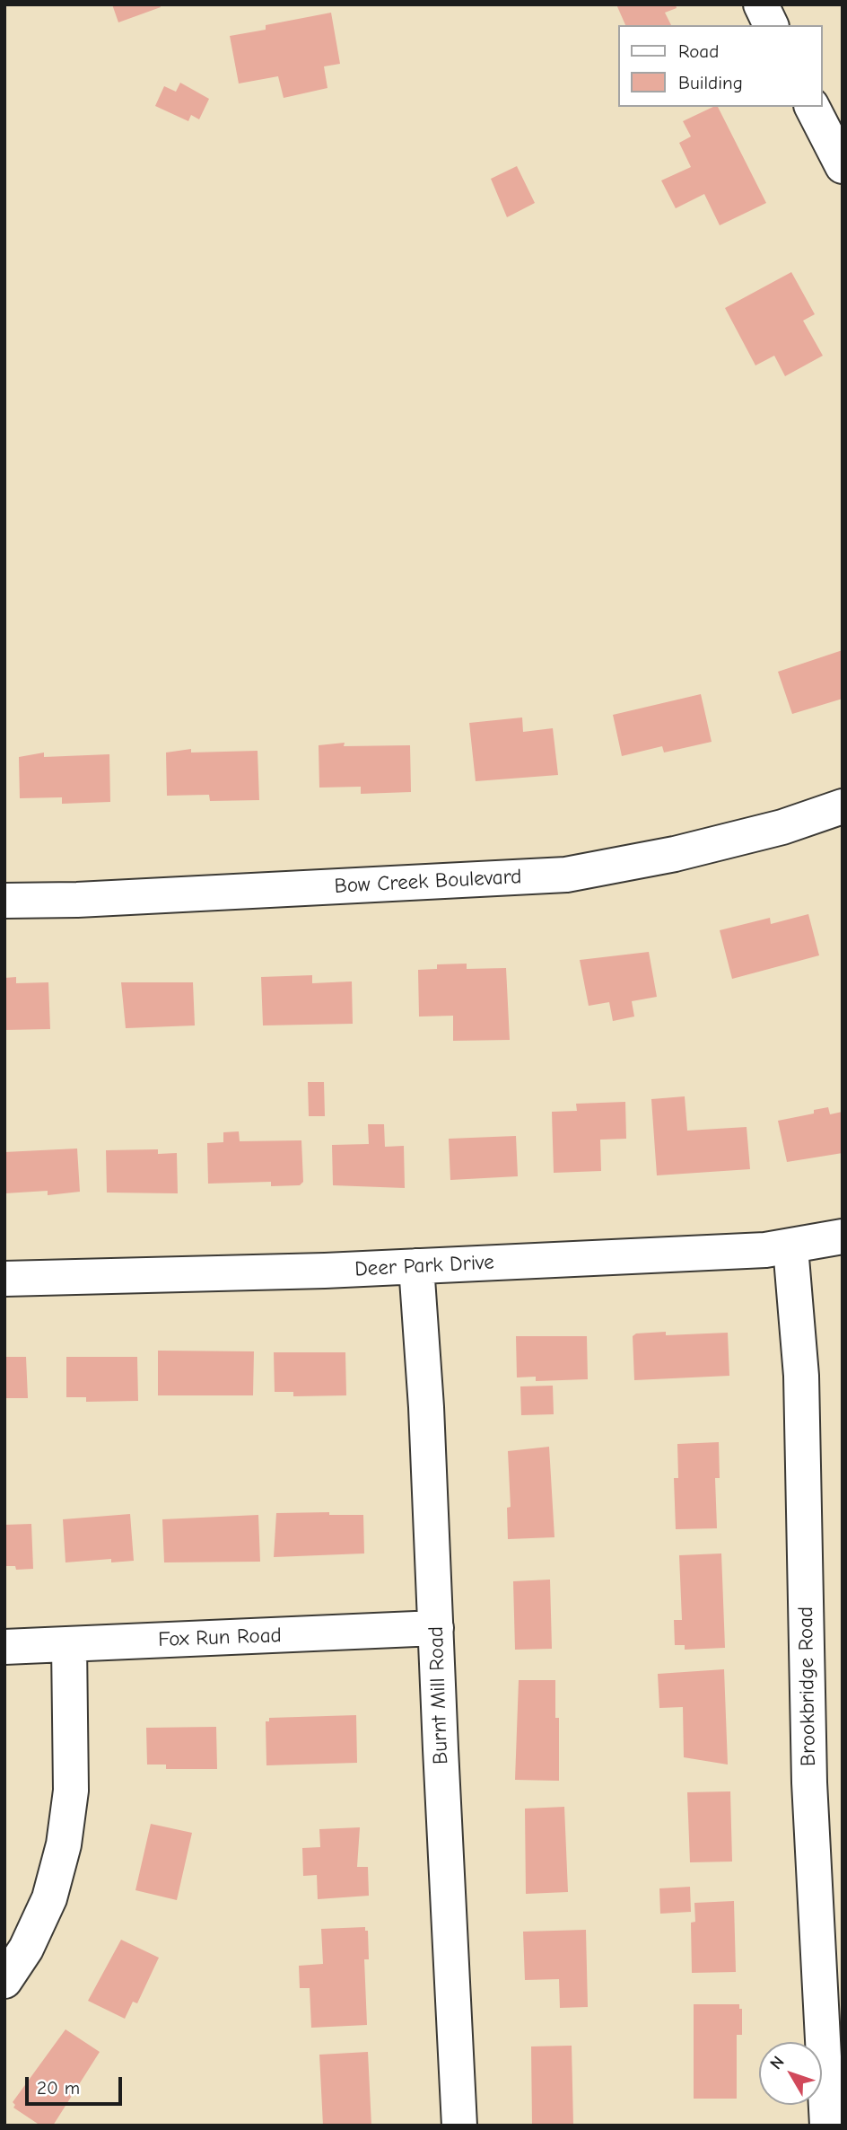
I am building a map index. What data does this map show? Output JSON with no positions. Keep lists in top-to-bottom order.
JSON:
{
  "streets": {
    "street": [
      "Bow Creek Boulevard",
      "Deer Park Drive",
      "Fox Run Road",
      "Brookbridge Road",
      "Burnt Mill Road"
    ]
  },
  "crossings": [
    ["Deer Park Drive", "Brookbridge Road"],
    ["Deer Park Drive", "Burnt Mill Road"],
    ["Fox Run Road", "Burnt Mill Road"]
  ],
  "legend": ["Road", "Building"],
  "scale_bar": "20 m",
  "north": "top left"
}
